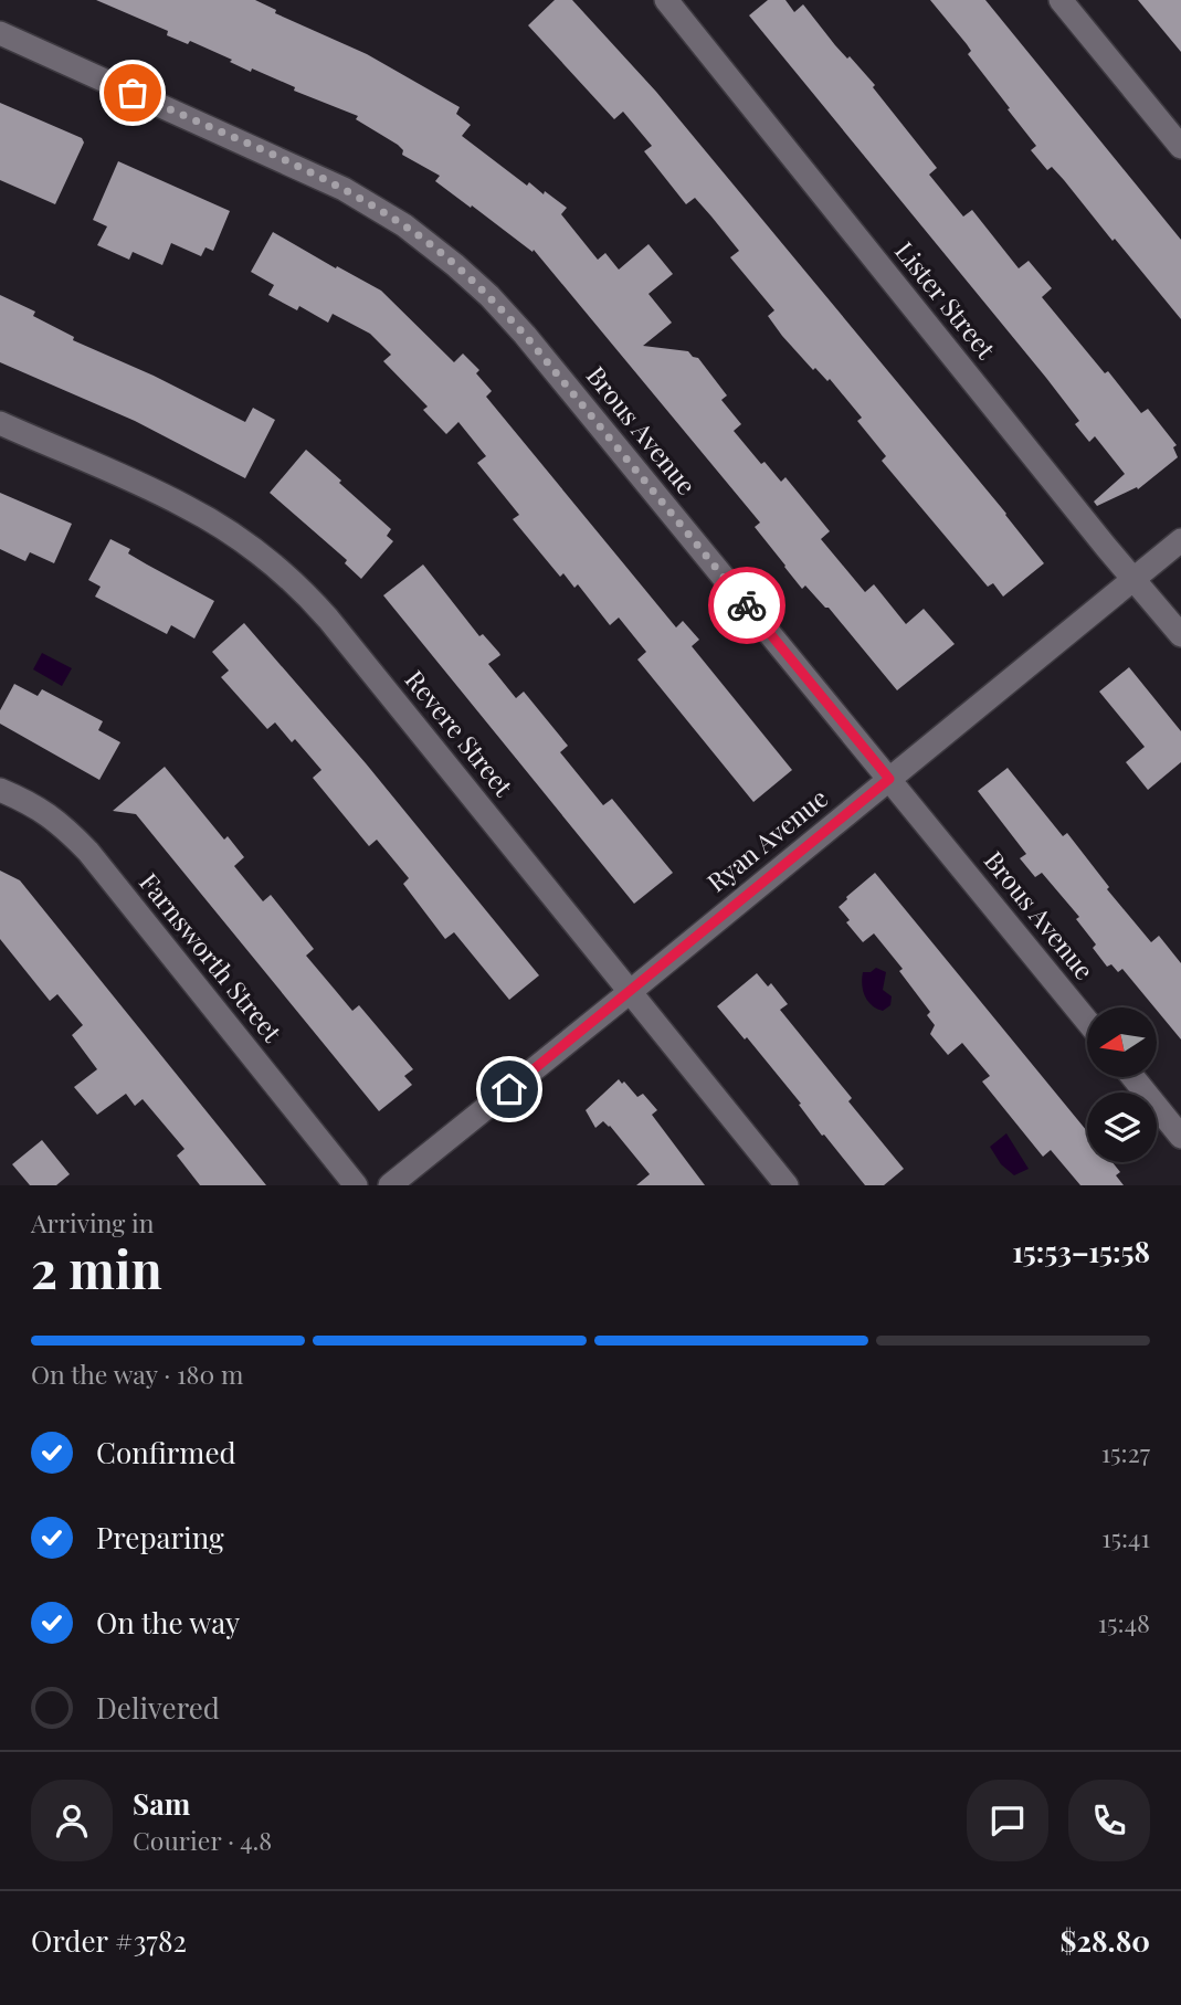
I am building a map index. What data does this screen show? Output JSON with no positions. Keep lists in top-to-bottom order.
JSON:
{
  "streets": {
    "street": [
      "Lister Street",
      "Brous Avenue",
      "Revere Street",
      "Ryan Avenue",
      "Farnsworth Street"
    ]
  },
  "crossings": [
    ["Lister Street", "Ryan Avenue"],
    ["Brous Avenue", "Ryan Avenue"],
    ["Revere Street", "Ryan Avenue"]
  ],
  "north": "left",
  "page": {
    "heading": ["2 min", "Arriving in", "15:53–15:58"],
    "panel": [
      "Sam",
      "Courier · 4.8",
      "Order #3782",
      "$28.80"
    ],
    "bar": "On the way · 180 m",
    "list": [
      ["Confirmed", "15:27"],
      ["Preparing", "15:41"],
      ["On the way", "15:48"],
      "Delivered"
    ]
  }
}
